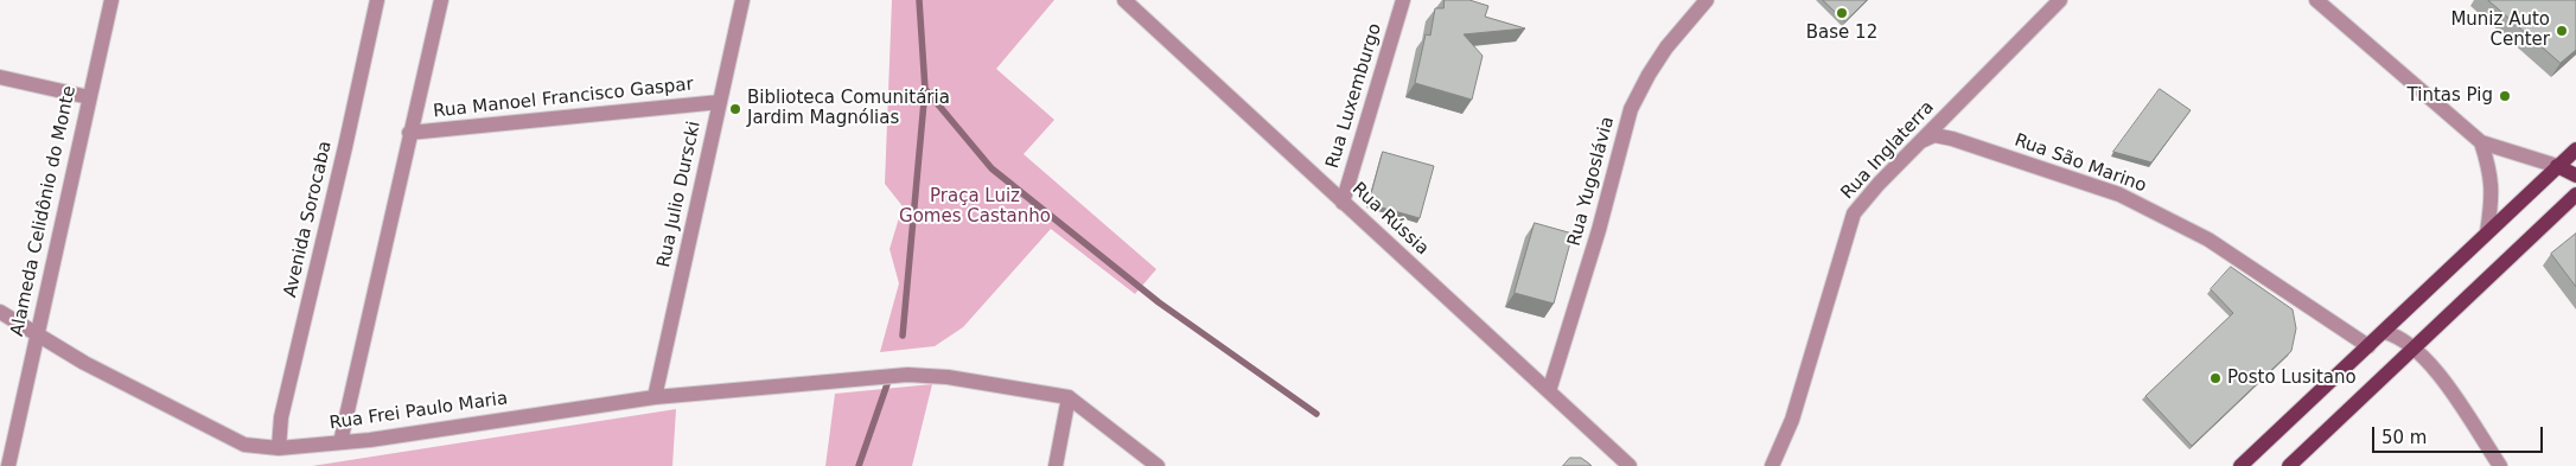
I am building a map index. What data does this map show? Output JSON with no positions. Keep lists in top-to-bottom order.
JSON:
{
  "streets": {
    "street": [
      "Rua Luxemburgo",
      "Rua Manoel Francisco Gaspar",
      "Rua Inglaterra",
      "Rua São Marino",
      "Rua Yugoslávia",
      "Rua Julio Durscki",
      "Alameda Celidônio do Monte",
      "Avenida Sorocaba",
      "Rua Rússia",
      "Rua Frei Paulo Maria"
    ]
  },
  "crossings": [
    ["Rua Luxemburgo", "Rua Rússia"],
    ["Rua Manoel Francisco Gaspar", "Rua Julio Durscki"],
    ["Rua Inglaterra", "Rua São Marino"],
    ["Rua Yugoslávia", "Rua Rússia"],
    ["Rua Julio Durscki", "Rua Frei Paulo Maria"],
    ["Alameda Celidônio do Monte", "Rua Frei Paulo Maria"],
    ["Avenida Sorocaba", "Rua Frei Paulo Maria"]
  ],
  "parks": ["Praça Luiz Gomes Castanho"],
  "places": [
    "Base 12",
    "Muniz Auto Center",
    "Tintas Pig",
    "Biblioteca Comunitária Jardim Magnólias",
    "Posto Lusitano"
  ],
  "scale_bar": "50 m"
}
